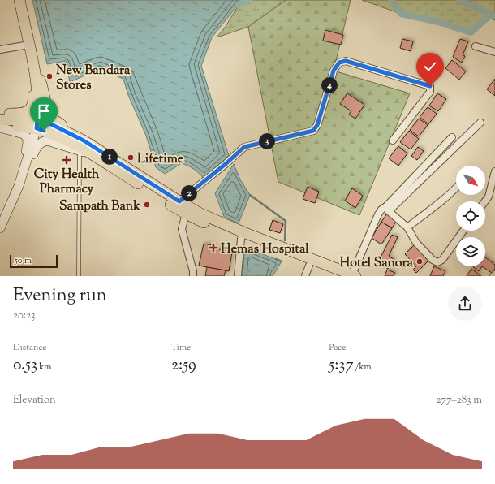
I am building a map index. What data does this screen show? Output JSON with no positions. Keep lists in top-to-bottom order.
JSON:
{
  "places": {
    "other": [
      "New Bandara Stores",
      "Lifetime",
      "Sampath Bank",
      "Hotel Sanora"
    ],
    "health": ["City Health Pharmacy", "Hemas Hospital"]
  },
  "scale_bar": "50 m",
  "north": "bottom right",
  "page": {
    "pins": [
      "4",
      "3",
      "1",
      "2"
    ],
    "scale": "50 m",
    "heading": ["Evening run", "20:23"],
    "stats": [
      ["Distance", "0.53 km"],
      ["Time", "2:59"],
      ["Pace", "5:37 /km"]
    ],
    "chart": ["Elevation", "277–283 m"]
  }
}
